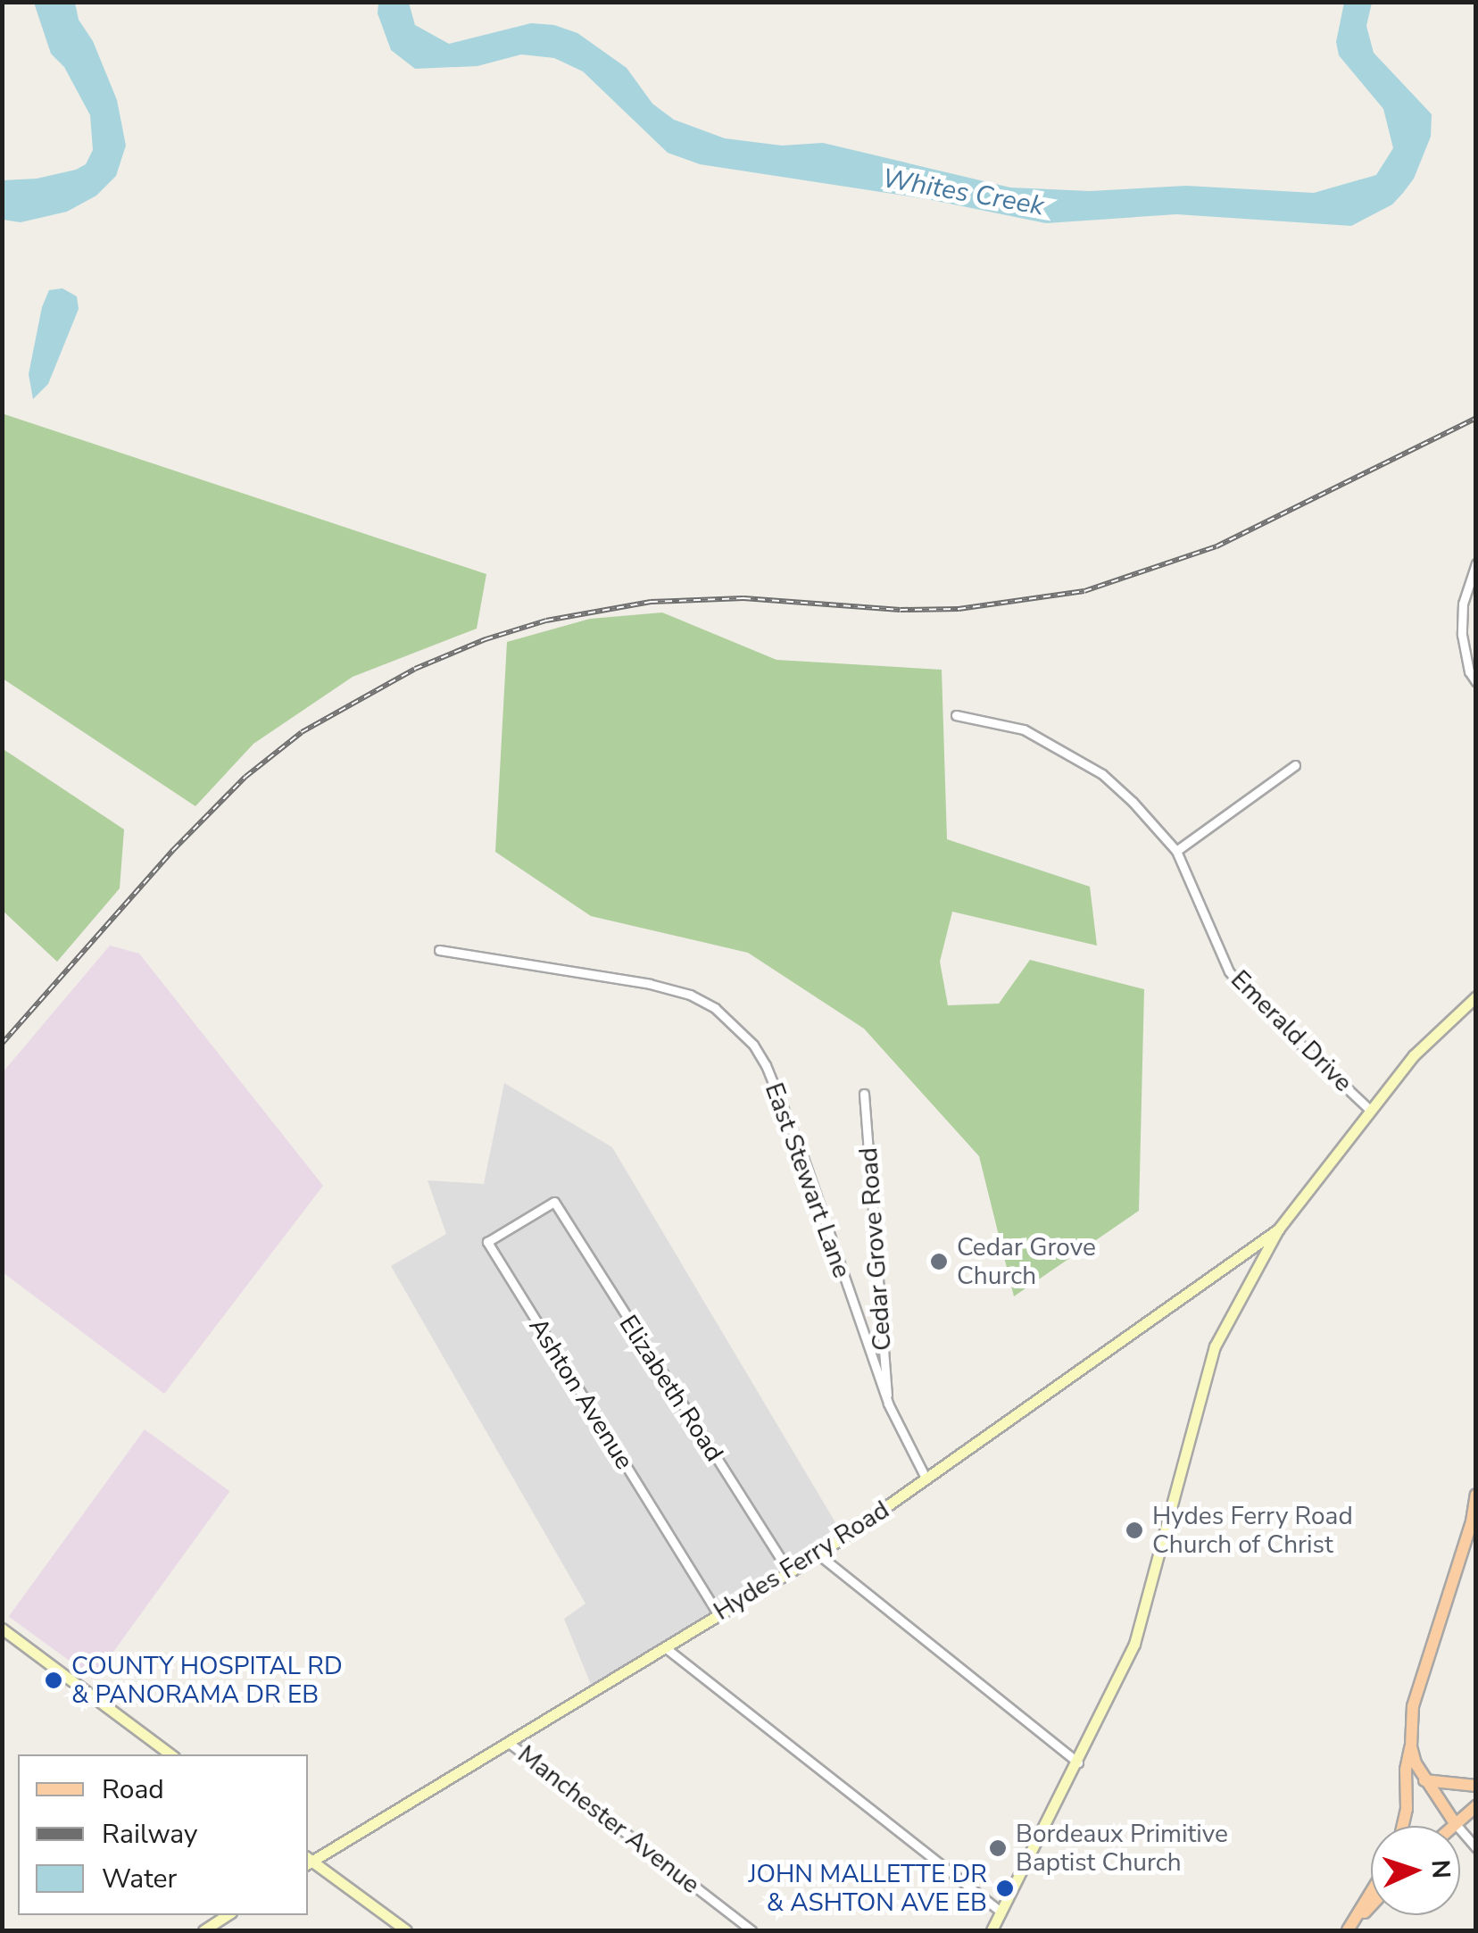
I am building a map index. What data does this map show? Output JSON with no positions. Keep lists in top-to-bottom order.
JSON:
{
  "streets": {
    "street": [
      "Emerald Drive",
      "East Stewart Lane",
      "Cedar Grove Road",
      "Elizabeth Road",
      "Ashton Avenue",
      "Hydes Ferry Road",
      "Manchester Avenue"
    ]
  },
  "crossings": [
    ["East Stewart Lane", "Cedar Grove Road"],
    ["East Stewart Lane", "Hydes Ferry Road"],
    ["Elizabeth Road", "Ashton Avenue"],
    ["Elizabeth Road", "Hydes Ferry Road"],
    ["Ashton Avenue", "Hydes Ferry Road"],
    ["Hydes Ferry Road", "Manchester Avenue"]
  ],
  "water": ["Whites Creek"],
  "places": [
    "Cedar Grove Church",
    "Hydes Ferry Road Church of Christ",
    "COUNTY HOSPITAL RD & PANORAMA DR EB",
    "Bordeaux Primitive Baptist Church",
    "JOHN MALLETTE DR & ASHTON AVE EB"
  ],
  "legend": ["Road", "Railway", "Water"],
  "north": "right"
}
